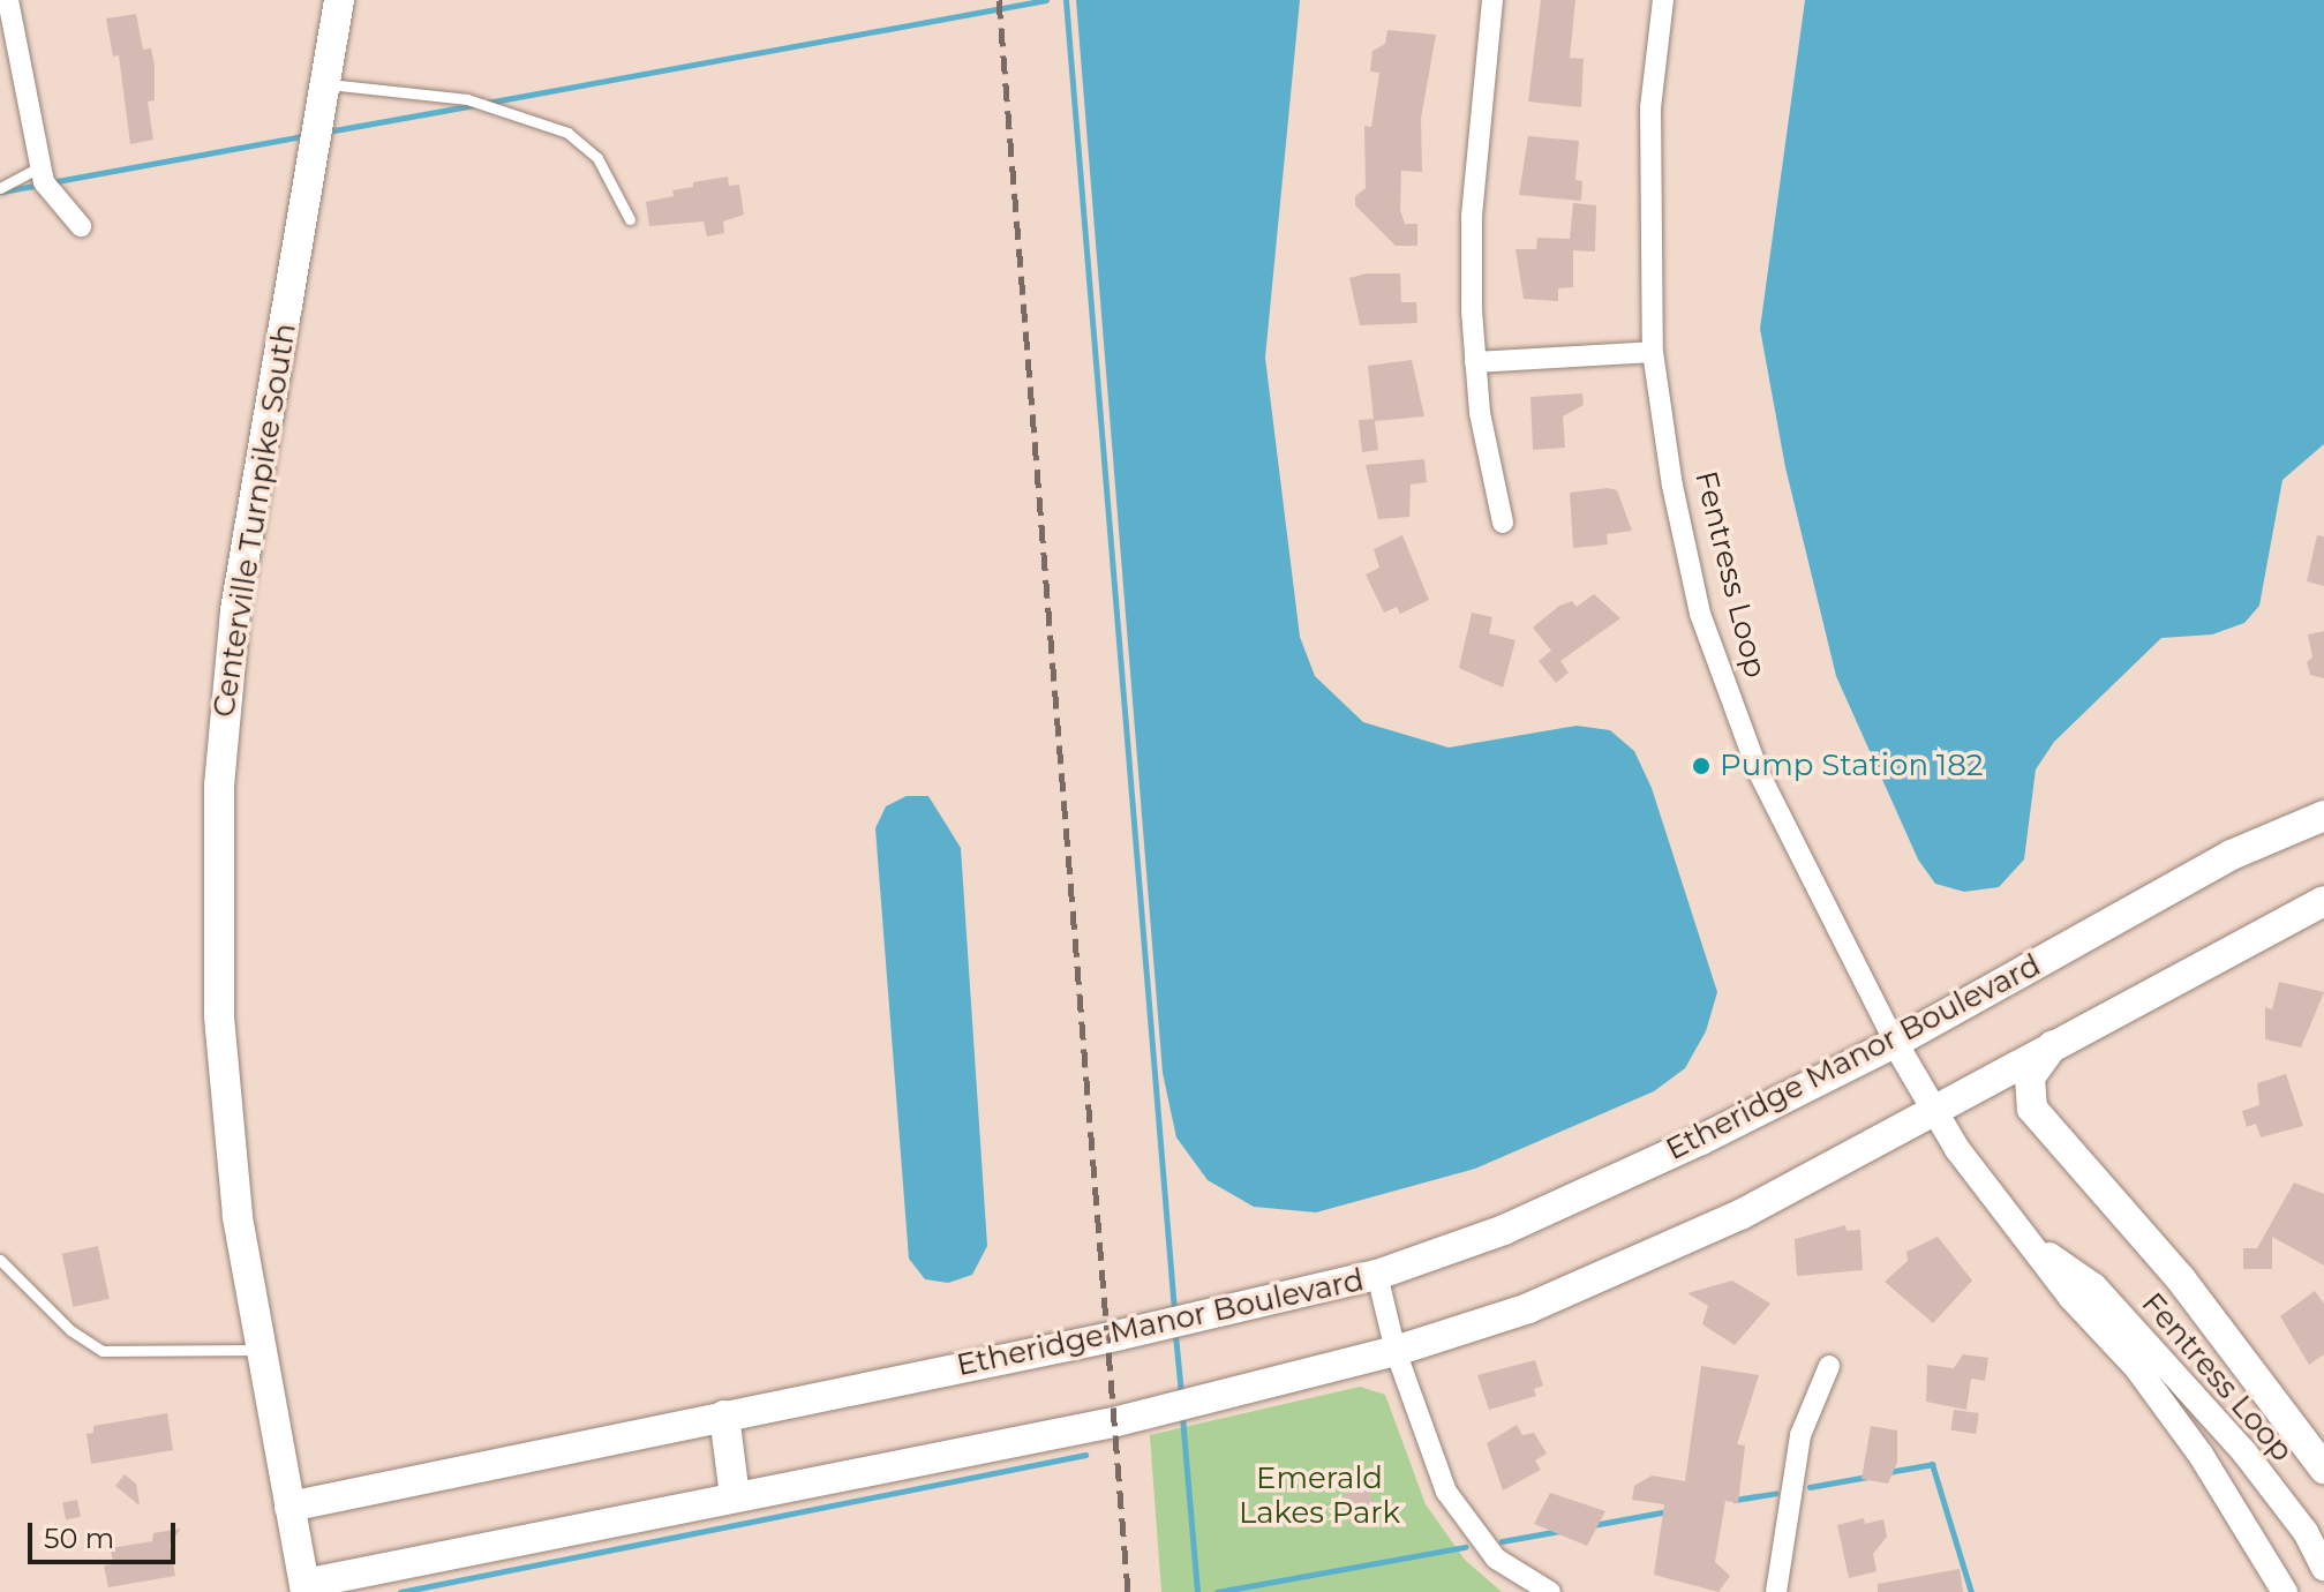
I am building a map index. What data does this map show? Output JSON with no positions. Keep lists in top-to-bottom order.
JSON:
{
  "streets": {
    "main road": ["Centerville Turnpike South", "Etheridge Manor Boulevard"],
    "street": ["Fentress Loop"]
  },
  "crossings": [
    ["Centerville Turnpike South", "Etheridge Manor Boulevard"],
    ["Fentress Loop", "Etheridge Manor Boulevard"]
  ],
  "parks": ["Emerald Lakes Park"],
  "places": ["Pump Station 182"],
  "scale_bar": "50 m"
}
